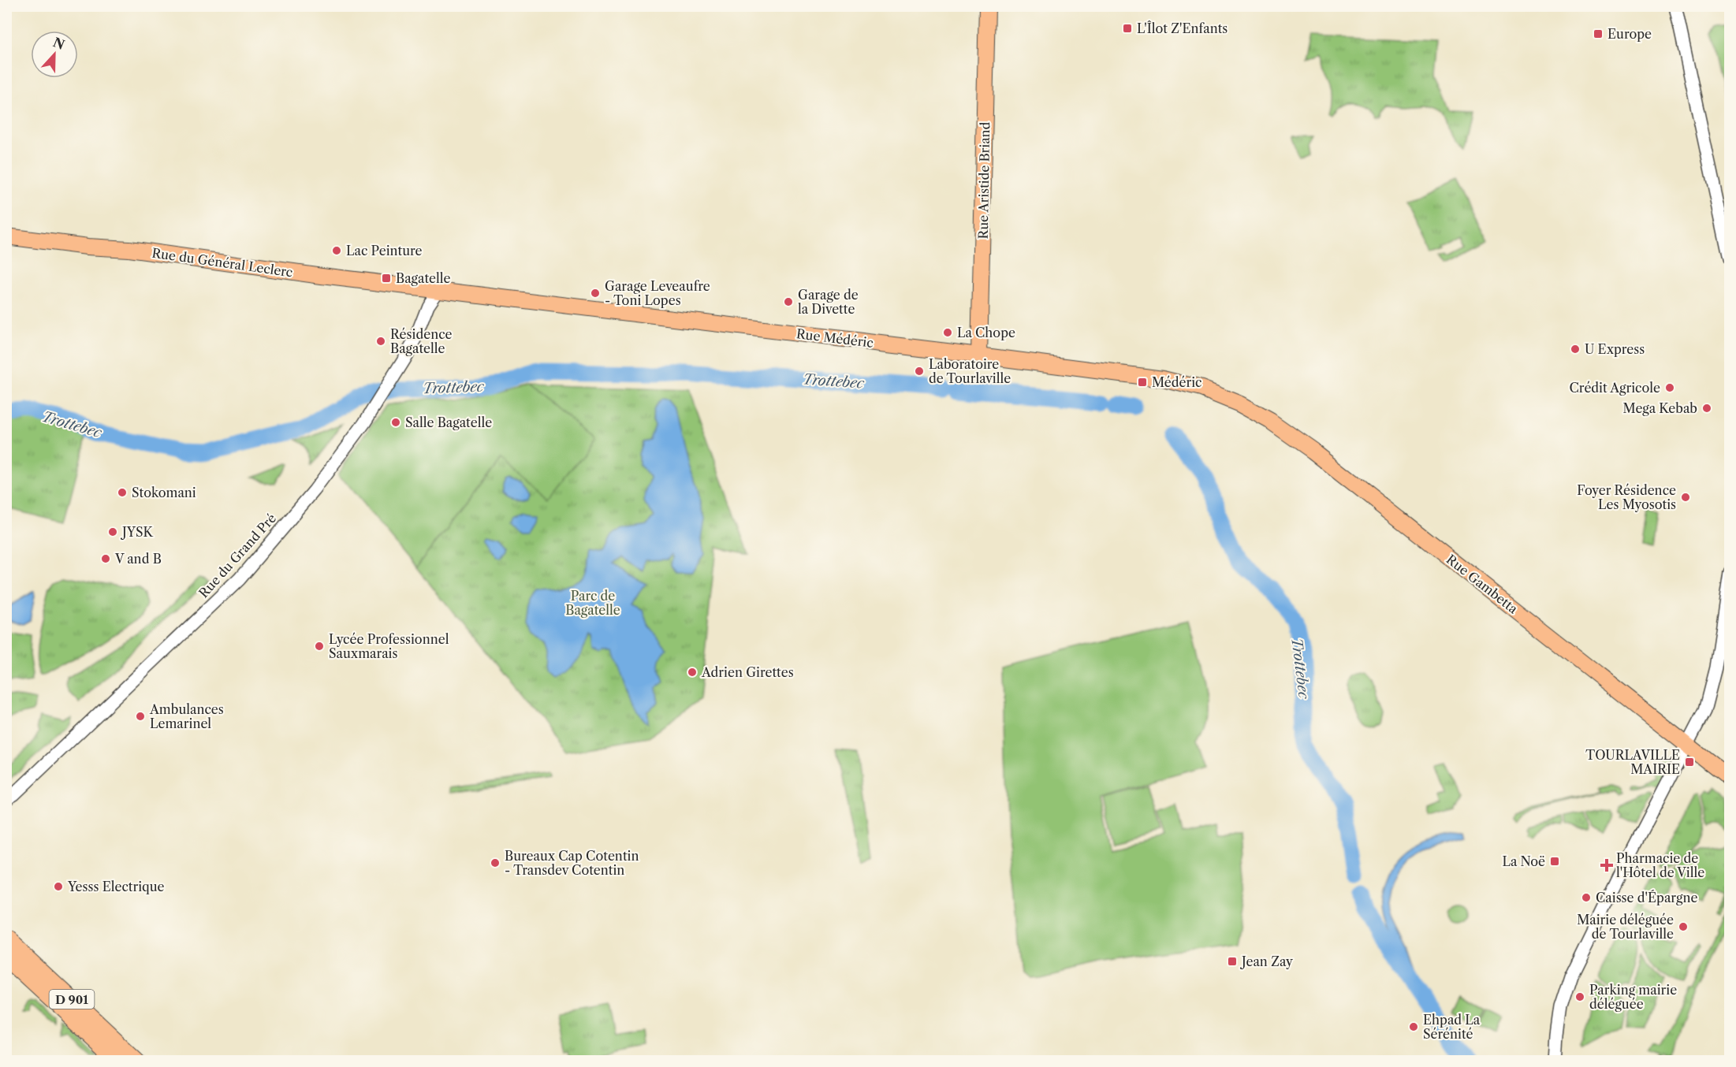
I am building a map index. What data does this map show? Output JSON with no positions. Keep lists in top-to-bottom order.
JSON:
{
  "streets": {
    "main road": [
      "Rue Aristide Briand",
      "Rue du Général Leclerc",
      "Rue Médéric",
      "Rue Gambetta",
      "D 901"
    ],
    "street": ["Rue du Grand Pré"]
  },
  "crossings": [
    ["Rue Aristide Briand", "Rue Médéric"],
    ["Rue du Général Leclerc", "Rue Médéric"],
    ["Rue du Général Leclerc", "Rue du Grand Pré"],
    ["Rue Médéric", "Rue du Grand Pré"],
    ["Rue Médéric", "Rue Gambetta"]
  ],
  "water": ["Trottebec"],
  "parks": ["Parc de Bagatelle"],
  "places": {
    "transit": [
      "L'Îlot Z'Enfants",
      "Europe",
      "Bagatelle",
      "Médéric",
      "TOURLAVILLE MAIRIE",
      "La Noë",
      "Jean Zay"
    ],
    "other": [
      "Lac Peinture",
      "Garage Leveaufre - Toni Lopes",
      "Garage de la Divette",
      "La Chope",
      "Résidence Bagatelle",
      "U Express",
      "Laboratoire de Tourlaville",
      "Crédit Agricole",
      "Mega Kebab",
      "Salle Bagatelle",
      "Stokomani",
      "Foyer Résidence Les Myosotis",
      "JYSK",
      "V and B",
      "Lycée Professionnel Sauxmarais",
      "Adrien Girettes",
      "Ambulances Lemarinel",
      "Bureaux Cap Cotentin - Transdev Cotentin",
      "Yesss Electrique",
      "Caisse d'Épargne",
      "Mairie déléguée de Tourlaville",
      "Parking mairie déléguée",
      "Ehpad La Sérénité"
    ],
    "health": ["Pharmacie de l'Hôtel de Ville"]
  },
  "north": "top"
}
